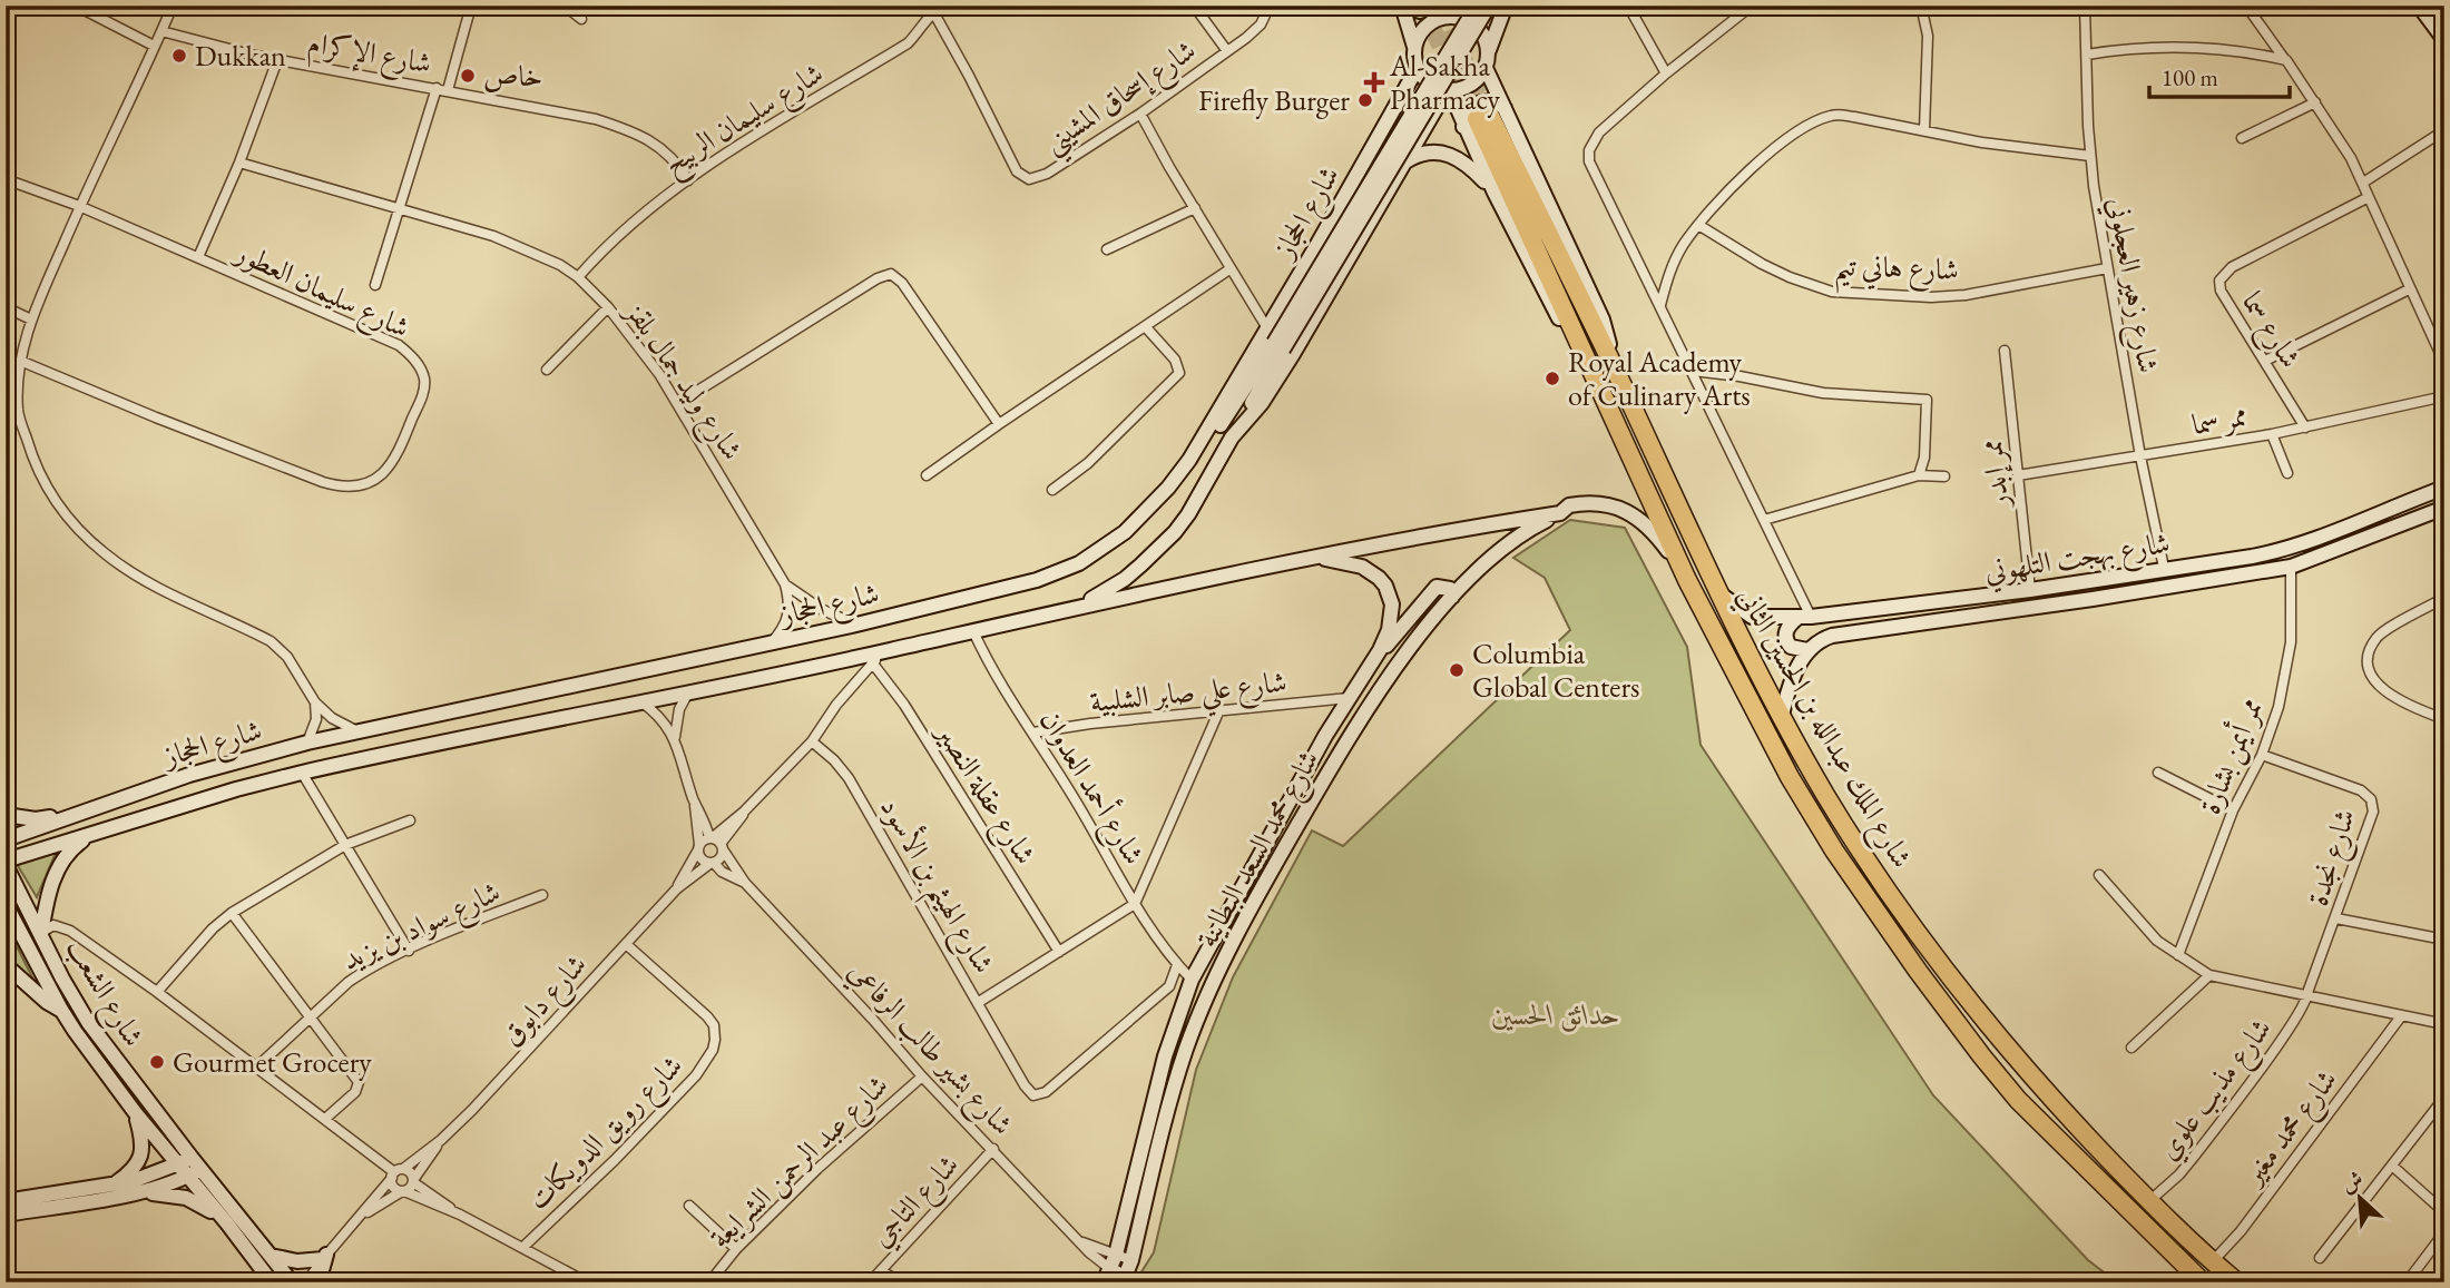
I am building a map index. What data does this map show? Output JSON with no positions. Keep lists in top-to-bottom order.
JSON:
{
  "streets": {
    "highway": ["شارع الملك عبدالله بن الحسين الثاني"],
    "main road": [
      "شارع الحجاز",
      "شارع بهجت التلهوني",
      "شارع محمد السعد البطاينة",
      "شارع الشعب"
    ],
    "street": [
      "شارع الإكرام",
      "شارع إسحاق المشيني",
      "شارع سليمان الربيح",
      "شارع هاني تيم",
      "شارع زهير العجلوني",
      "شارع سليمان العطور",
      "شارع سما",
      "شارع وليد جمال بلقز",
      "ممر سما",
      "ممر إبدر",
      "شارع علي صابر الشلبية",
      "ممر أيمن بشارة",
      "شارع أحمد العدوان",
      "شارع عقلة النصير",
      "شارع نجدة",
      "شارع الهيثم بن الأسود",
      "شارع سواد بن يزيد",
      "شارع دابوق",
      "شارع بشير طالب الرفاعي",
      "شارع مذيب علوي",
      "شارع محمد مغير",
      "شارع رويق الدويكات",
      "شارع عبد الرحمن الشرايعة",
      "شارع التاجي"
    ]
  },
  "crossings": [
    ["شارع الإكرام", "شارع سليمان الربيح"],
    ["شارع إسحاق المشيني", "شارع سليمان الربيح"],
    ["شارع سليمان الربيح", "شارع وليد جمال بلقز"],
    ["شارع الحجاز", "شارع وليد جمال بلقز"],
    ["شارع الحجاز", "شارع الملك عبدالله بن الحسين الثاني"],
    ["شارع الحجاز", "شارع أحمد العدوان"],
    ["شارع الحجاز", "شارع محمد السعد البطاينة"],
    ["شارع الحجاز", "شارع الشعب"],
    ["شارع الحجاز", "شارع بشير طالب الرفاعي"],
    ["شارع هاني تيم", "شارع زهير العجلوني"],
    ["شارع زهير العجلوني", "ممر سما"],
    ["شارع زهير العجلوني", "شارع بهجت التلهوني"],
    ["شارع سما", "ممر سما"],
    ["ممر سما", "ممر إبدر"],
    ["ممر إبدر", "شارع بهجت التلهوني"],
    ["شارع بهجت التلهوني", "شارع الملك عبدالله بن الحسين الثاني"],
    ["شارع بهجت التلهوني", "ممر أيمن بشارة"],
    ["شارع علي صابر الشلبية", "شارع أحمد العدوان"],
    ["شارع علي صابر الشلبية", "شارع محمد السعد البطاينة"],
    ["شارع الملك عبدالله بن الحسين الثاني", "شارع مذيب علوي"],
    ["شارع الملك عبدالله بن الحسين الثاني", "شارع محمد مغير"],
    ["ممر أيمن بشارة", "شارع نجدة"],
    ["شارع أحمد العدوان", "شارع محمد السعد البطاينة"],
    ["شارع أحمد العدوان", "شارع الهيثم بن الأسود"],
    ["شارع عقلة النصير", "شارع الهيثم بن الأسود"],
    ["شارع محمد السعد البطاينة", "شارع بشير طالب الرفاعي"],
    ["شارع نجدة", "شارع مذيب علوي"],
    ["شارع دابوق", "شارع بشير طالب الرفاعي"],
    ["شارع دابوق", "شارع رويق الدويكات"],
    ["شارع بشير طالب الرفاعي", "شارع عبد الرحمن الشرايعة"],
    ["شارع بشير طالب الرفاعي", "شارع التاجي"]
  ],
  "parks": ["حدائق الحسين"],
  "places": {
    "other": [
      "Dukkan",
      "خاص",
      "Firefly Burger",
      "Royal Academy of Culinary Arts",
      "Columbia Global Centers",
      "Gourmet Grocery"
    ],
    "health": ["Al-Sakha Pharmacy"]
  },
  "scale_bar": "100 m",
  "north": "top left"
}
